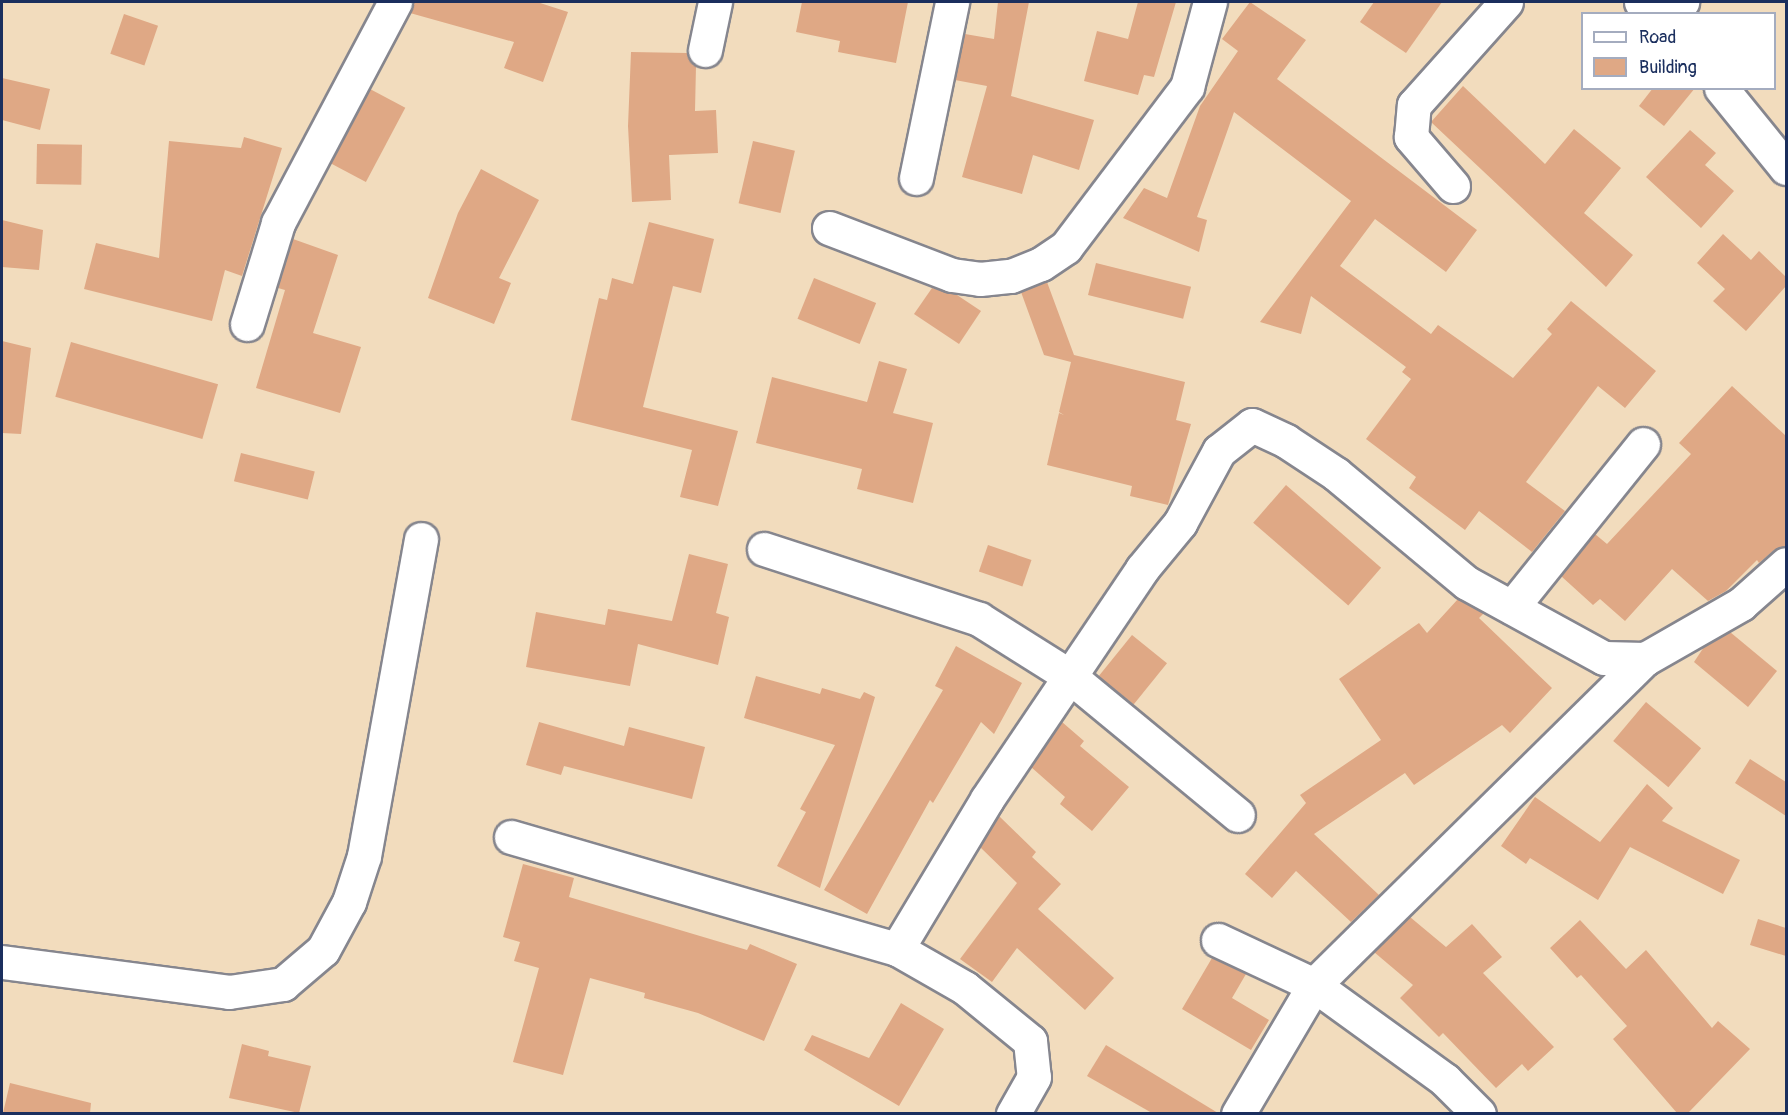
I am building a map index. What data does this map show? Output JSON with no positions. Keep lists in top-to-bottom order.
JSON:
{
  "legend": ["Road", "Building"]
}
